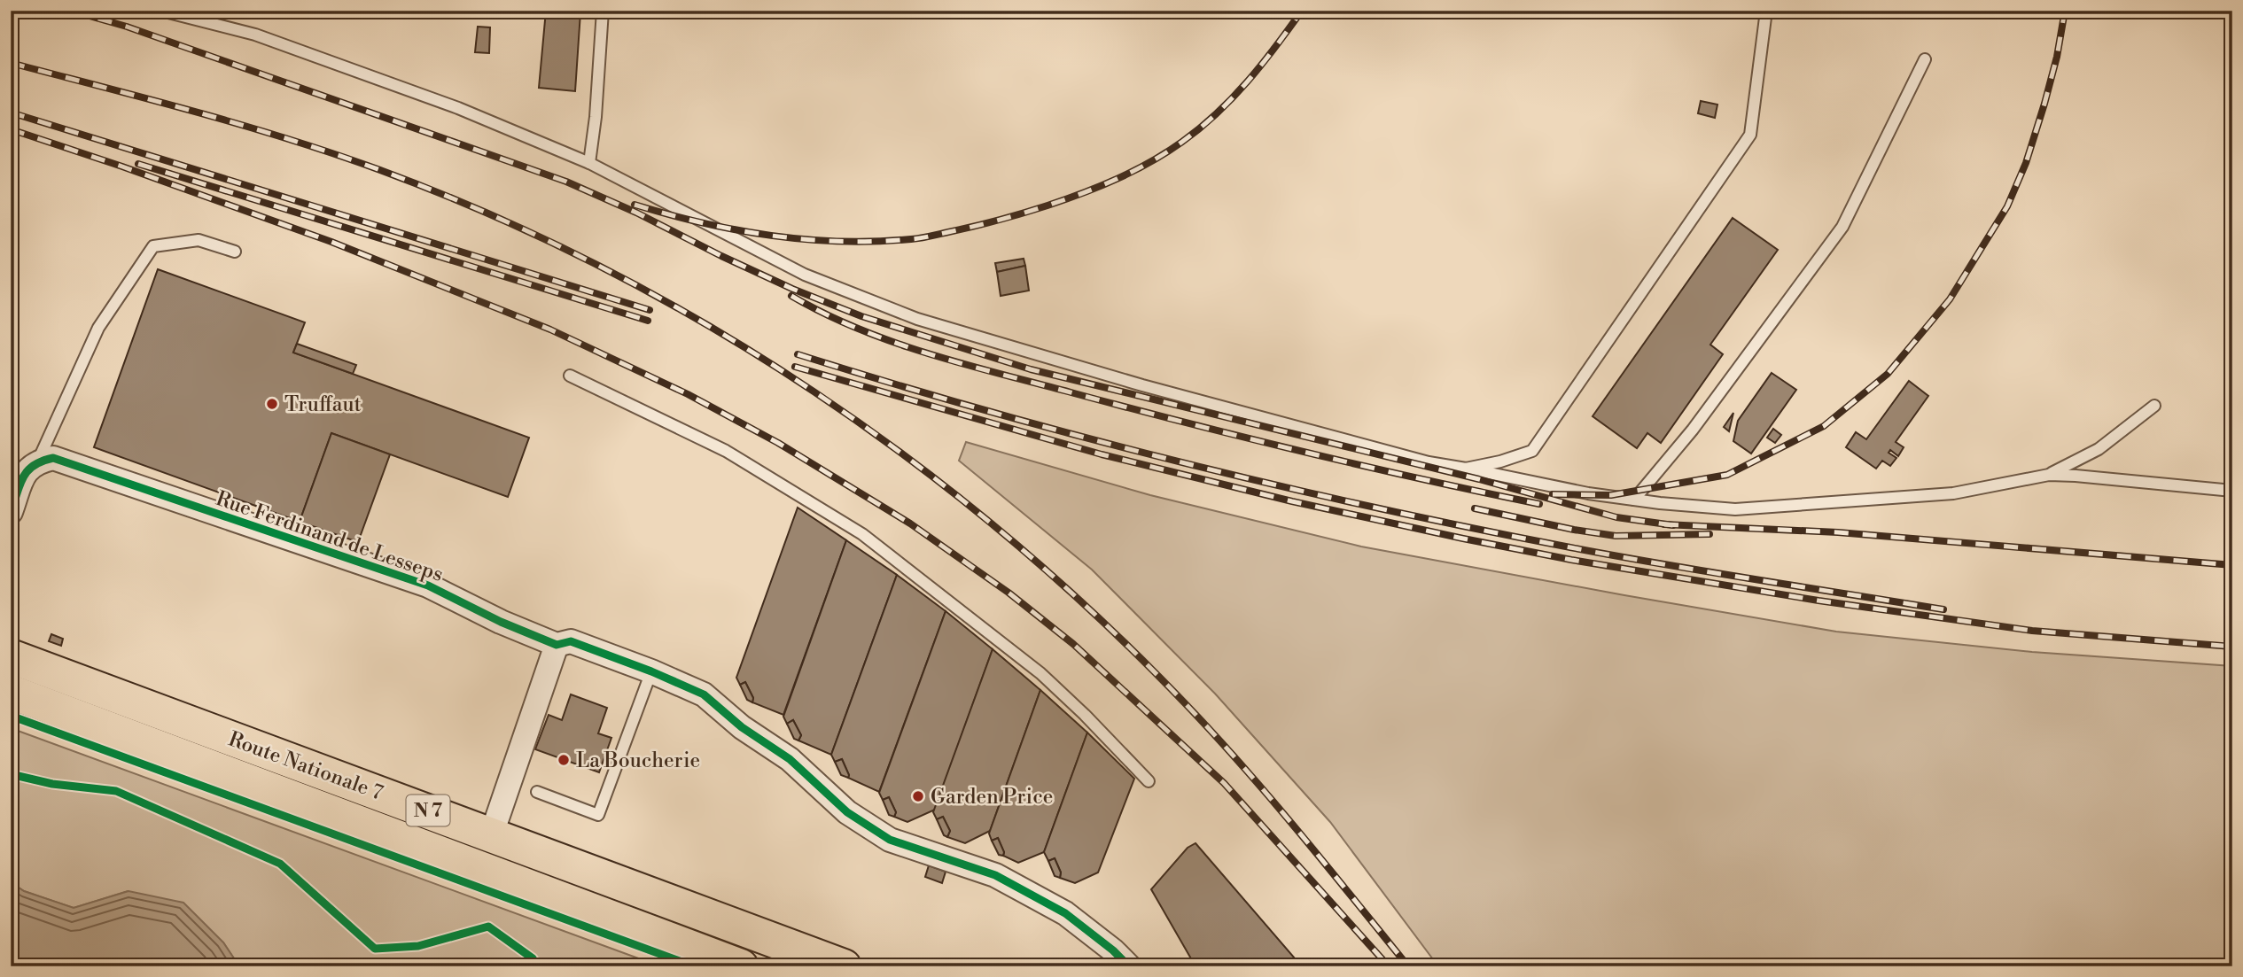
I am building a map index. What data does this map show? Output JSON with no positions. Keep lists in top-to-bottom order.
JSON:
{
  "streets": {
    "main road": ["Route Nationale 7", "N 7"],
    "street": ["Rue Ferdinand de Lesseps"]
  },
  "places": ["Truffaut", "La Boucherie", "Garden Price"]
}
